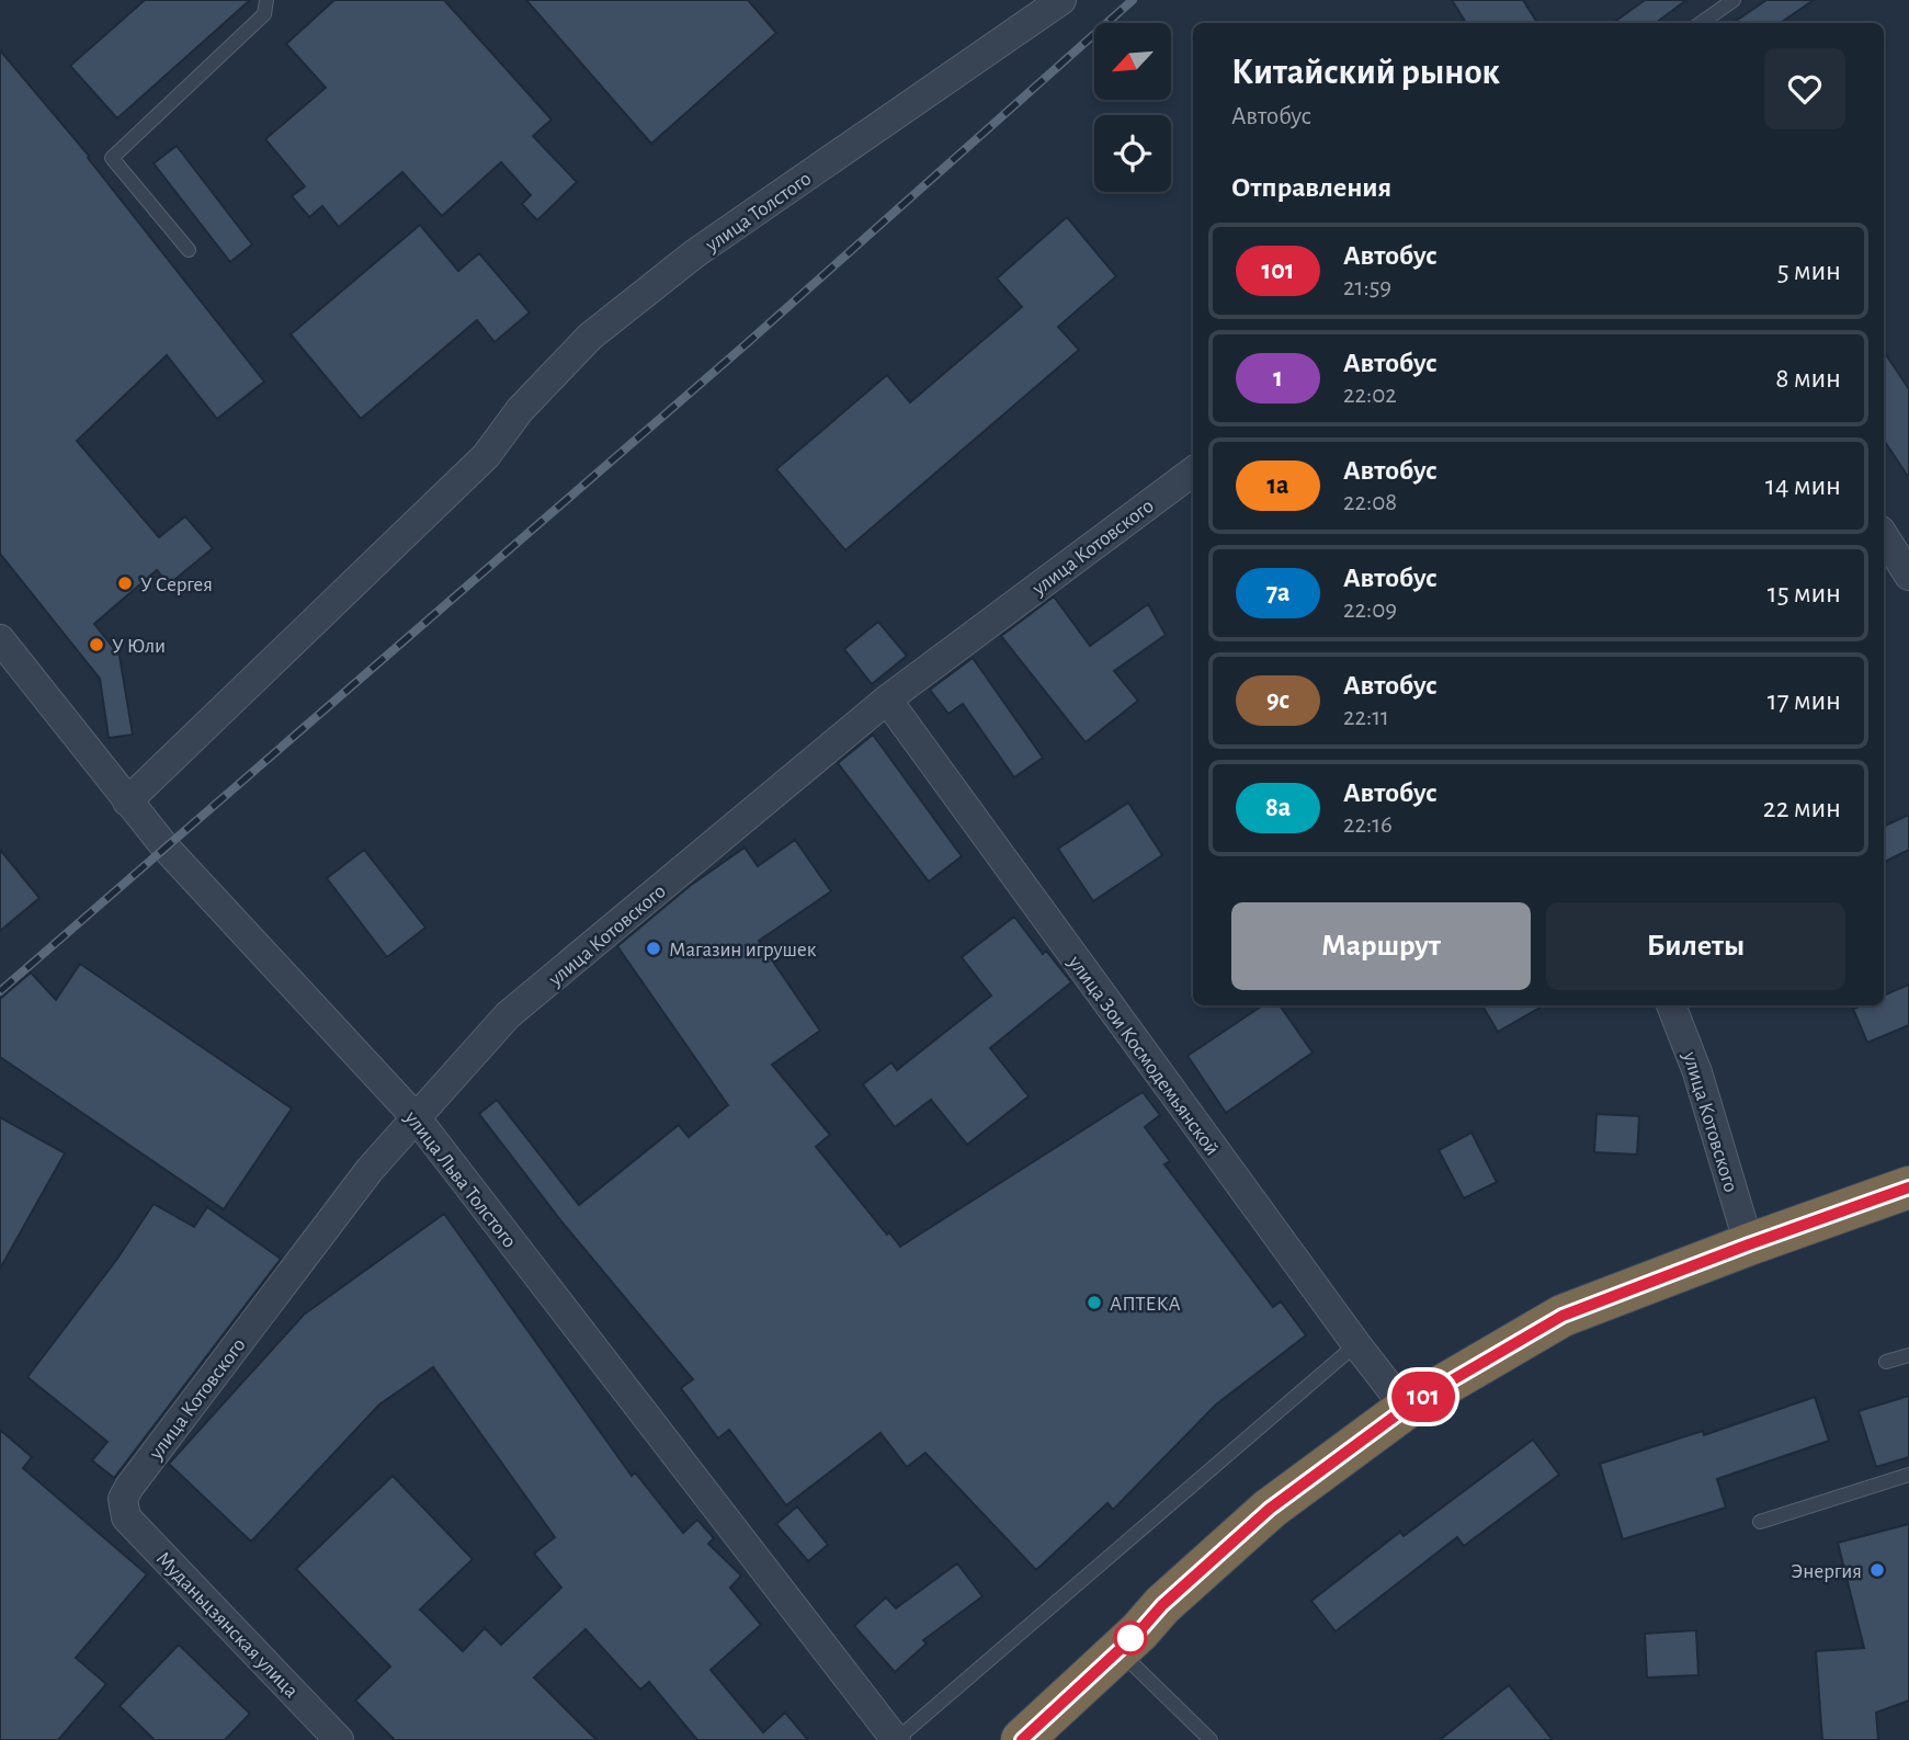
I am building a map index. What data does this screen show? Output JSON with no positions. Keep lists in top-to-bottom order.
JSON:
{
  "streets": {
    "street": [
      "улица Толстого",
      "улица Котовского",
      "улица Зои Космодемьянской",
      "улица Льва Толстого",
      "Муданьцзянская улица"
    ]
  },
  "crossings": [
    ["улица Толстого", "улица Льва Толстого"],
    ["улица Котовского", "улица Зои Космодемьянской"],
    ["улица Котовского", "улица Льва Толстого"],
    ["улица Котовского", "Муданьцзянская улица"]
  ],
  "places": [
    "У Сергея",
    "У Юли",
    "Магазин игрушек",
    "АПТЕКА",
    "Энергия"
  ],
  "lines": ["bus line 101"],
  "north": "bottom left",
  "page": {
    "on_map": "101",
    "heading": [
      ["Китайский рынок", "Автобус"],
      "Отправления"
    ],
    "list": [
      {
        "mark": "101",
        "name": "Автобус",
        "note": "21:59",
        "value": "5 мин"
      },
      {
        "mark": "1",
        "name": "Автобус",
        "note": "22:02",
        "value": "8 мин"
      },
      {
        "mark": "1а",
        "name": "Автобус",
        "note": "22:08",
        "value": "14 мин"
      },
      {
        "mark": "7а",
        "name": "Автобус",
        "note": "22:09",
        "value": "15 мин"
      },
      {
        "mark": "9с",
        "name": "Автобус",
        "note": "22:11",
        "value": "17 мин"
      },
      {
        "mark": "8а",
        "name": "Автобус",
        "note": "22:16",
        "value": "22 мин"
      }
    ],
    "buttons": ["Маршрут", "Билеты"]
  }
}
